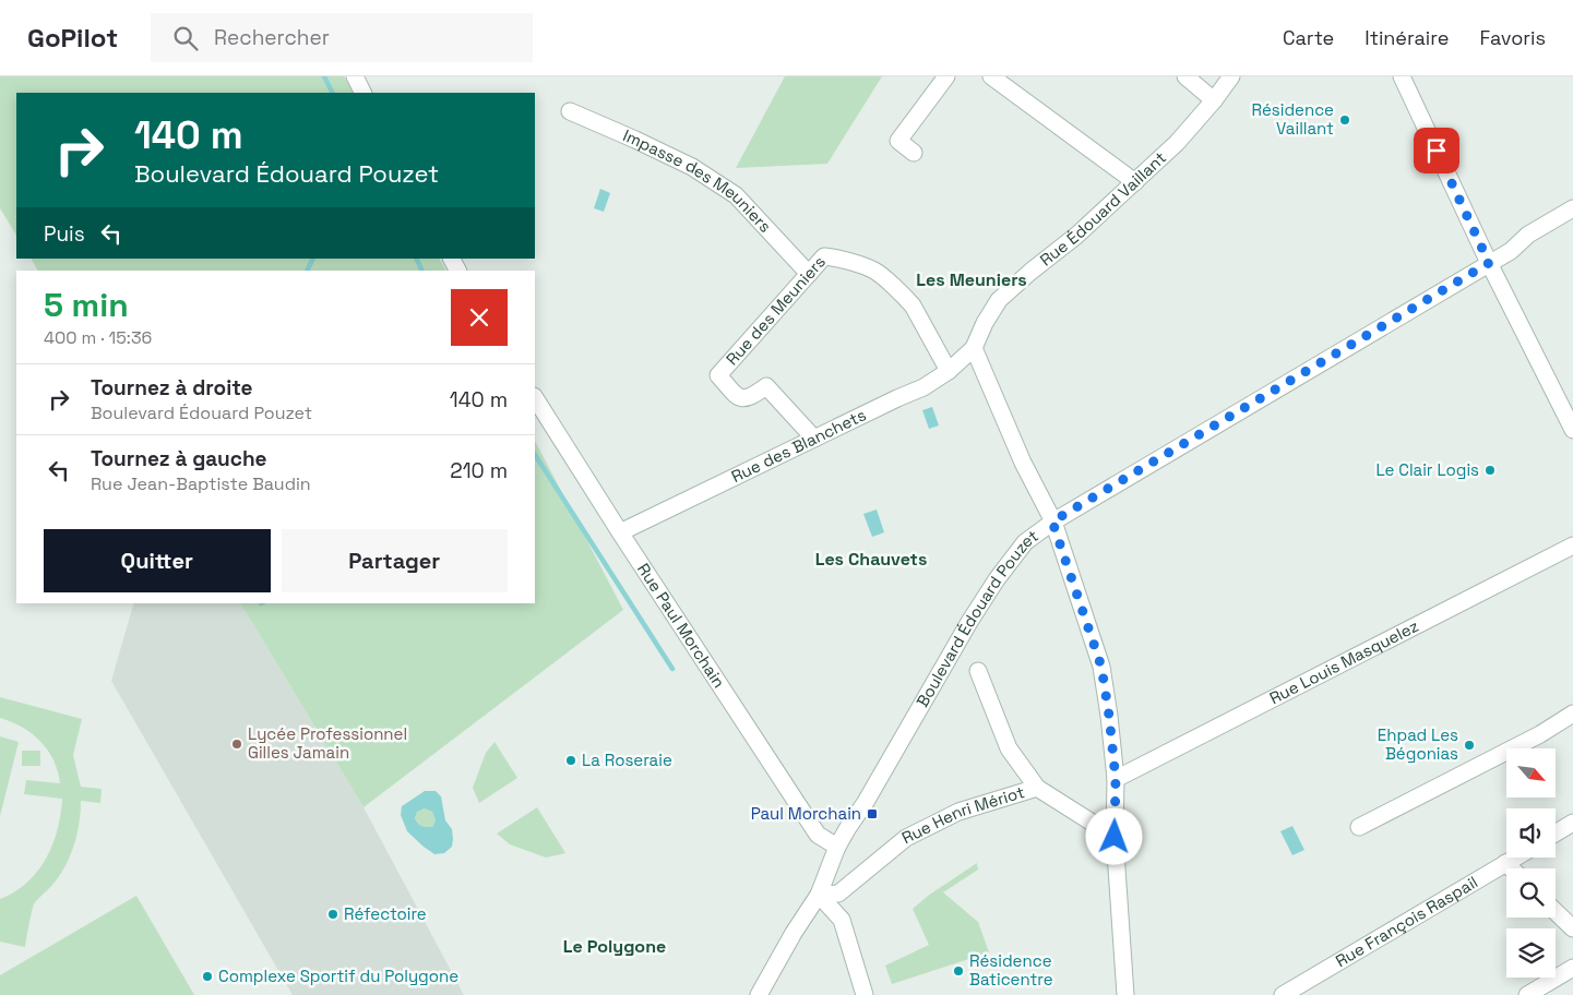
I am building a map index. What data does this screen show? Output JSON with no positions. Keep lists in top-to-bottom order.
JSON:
{
  "streets": {
    "street": [
      "Impasse des Meuniers",
      "Rue Édouard Vaillant",
      "Rue des Meuniers",
      "Rue des Blanchets",
      "Boulevard Édouard Pouzet",
      "Rue Paul Morchain",
      "Rue Louis Masquelez",
      "Rue Henri Mériot",
      "Rue François Raspail"
    ]
  },
  "crossings": [
    ["Impasse des Meuniers", "Rue des Meuniers"],
    ["Rue Édouard Vaillant", "Rue des Blanchets"],
    ["Rue des Meuniers", "Rue des Blanchets"],
    ["Rue des Blanchets", "Rue Paul Morchain"],
    ["Boulevard Édouard Pouzet", "Rue Paul Morchain"],
    ["Boulevard Édouard Pouzet", "Rue Henri Mériot"]
  ],
  "districts": ["Les Meuniers", "Les Chauvets", "Le Polygone"],
  "places": {
    "other": [
      "Résidence Vaillant",
      "Le Clair Logis",
      "Lycée Professionnel Gilles Jamain",
      "Ehpad Les Bégonias",
      "La Roseraie",
      "Réfectoire",
      "Résidence Baticentre",
      "Complexe Sportif du Polygone"
    ],
    "transit": ["Paul Morchain"]
  },
  "north": "bottom right",
  "page": {
    "header": "GoPilot",
    "search": "Rechercher",
    "nav": ["Carte", "Itinéraire", "Favoris"],
    "turn": ["140 m", "Boulevard Édouard Pouzet"],
    "then": "Puis",
    "heading": ["5 min", "400 m · 15:36"],
    "list": [
      {
        "name": "Tournez à droite",
        "note": "Boulevard Édouard Pouzet",
        "value": "140 m"
      },
      {
        "name": "Tournez à gauche",
        "note": "Rue Jean-Baptiste Baudin",
        "value": "210 m"
      }
    ],
    "buttons": ["Quitter", "Partager"]
  }
}
